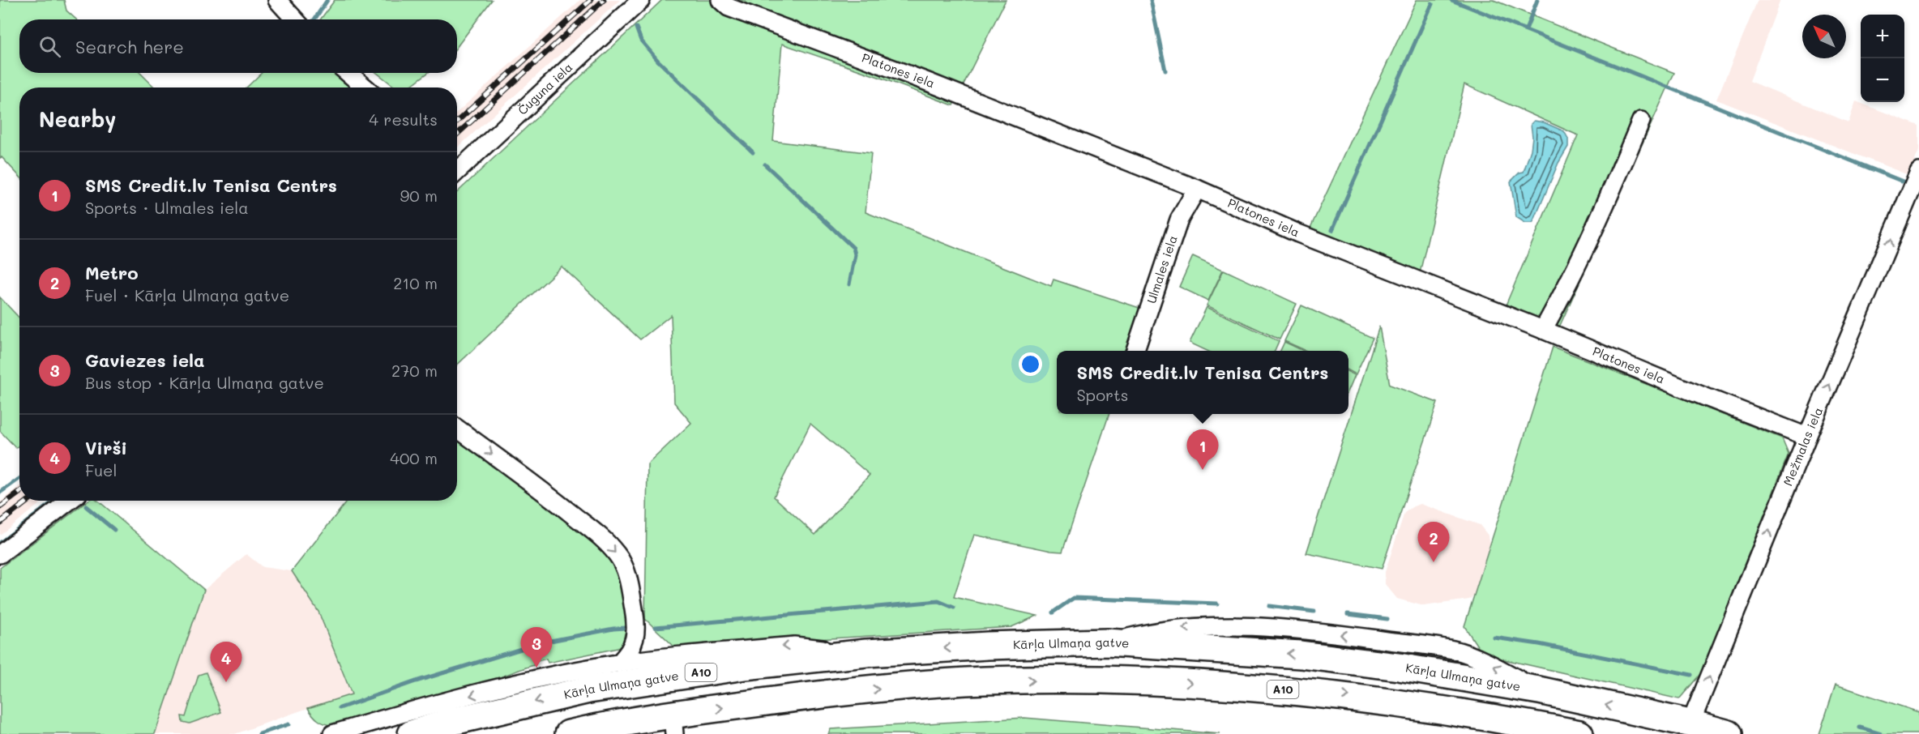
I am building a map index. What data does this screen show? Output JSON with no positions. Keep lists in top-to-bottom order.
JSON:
{
  "streets": {
    "highway": ["Kārļa Ulmaņa gatve", "A10"],
    "street": [
      "Platones iela",
      "Čuguna iela",
      "Ulmales iela",
      "Mežmalas iela"
    ]
  },
  "crossings": [
    ["Platones iela", "Ulmales iela"],
    ["Platones iela", "Mežmalas iela"],
    ["Mežmalas iela", "Kārļa Ulmaņa gatve"]
  ],
  "one_way": ["Mežmalas iela"],
  "north": "top left",
  "page": {
    "map_buttons": ["+", "−"],
    "search": "Search here",
    "heading": ["Nearby", "4 results"],
    "list": [
      {
        "mark": "1",
        "name": "SMS Credit.lv Tenisa Centrs",
        "note": "Sports · Ulmales iela",
        "value": "90 m"
      },
      {
        "mark": "2",
        "name": "Metro",
        "note": "Fuel · Kārļa Ulmaņa gatve",
        "value": "210 m"
      },
      {
        "mark": "3",
        "name": "Gaviezes iela",
        "note": "Bus stop · Kārļa Ulmaņa gatve",
        "value": "270 m"
      },
      {
        "mark": "4",
        "name": "Virši",
        "note": "Fuel",
        "value": "400 m"
      }
    ],
    "popup": ["SMS Credit.lv Tenisa Centrs", "Sports"],
    "pins": [
      "1",
      "2",
      "3",
      "4"
    ]
  }
}
